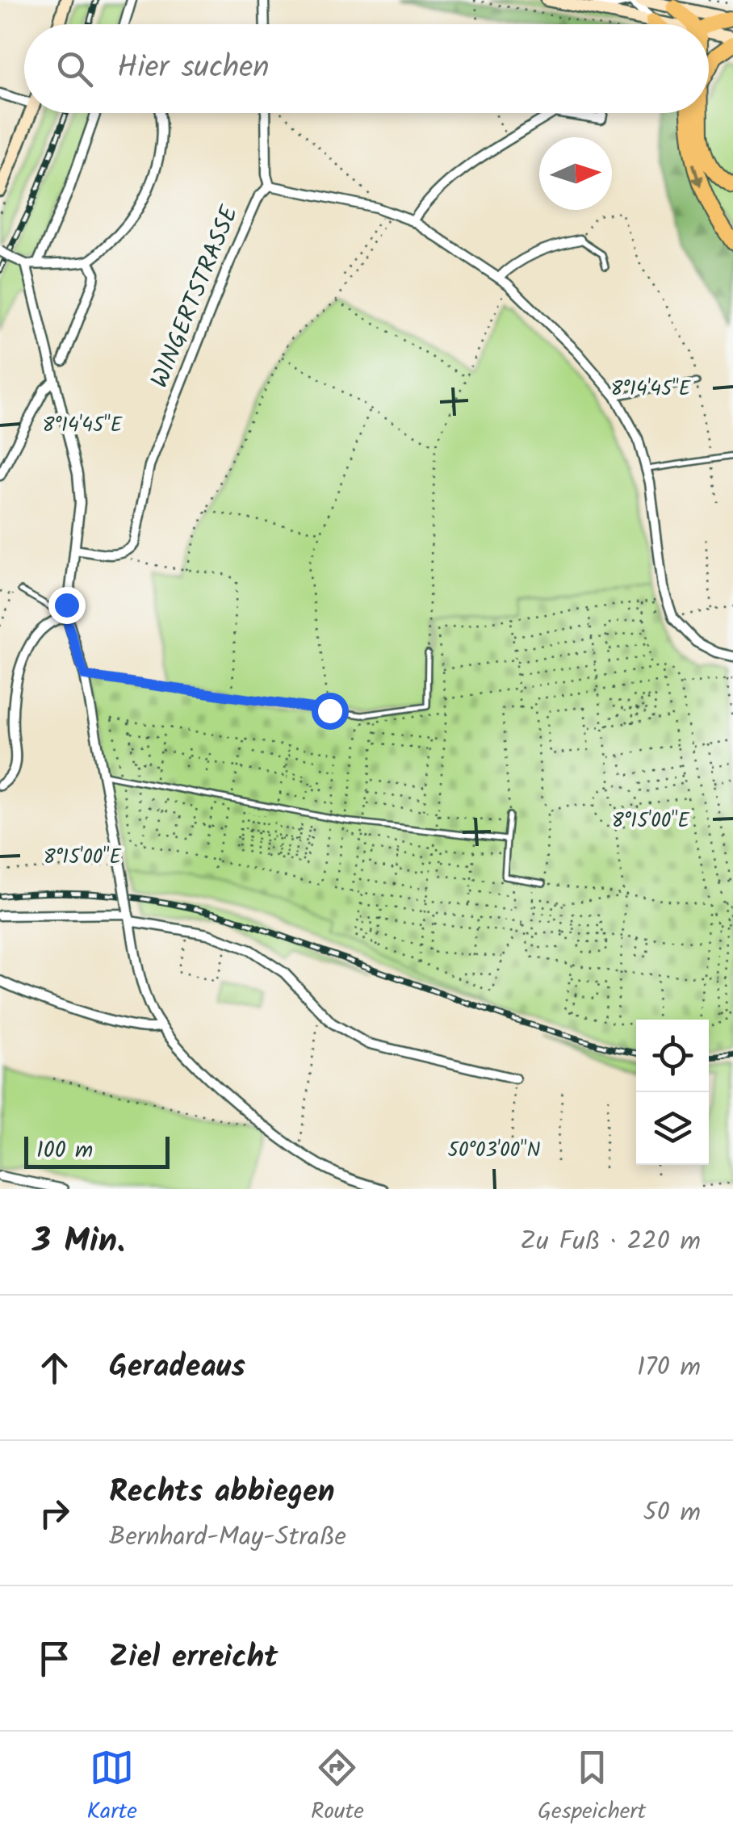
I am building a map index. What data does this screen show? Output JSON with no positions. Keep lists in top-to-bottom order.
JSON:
{
  "streets": {
    "street": ["WINGERTSTRASSE"]
  },
  "scale_bar": "100 m",
  "north": "right",
  "page": {
    "search": "Hier suchen",
    "scale": "100 m",
    "heading": ["3 Min.", "Zu Fuß · 220 m"],
    "list": [
      ["Geradeaus", "170 m"],
      ["Rechts abbiegen", "Bernhard-May-Straße", "50 m"],
      "Ziel erreicht"
    ],
    "nav": ["Karte", "Route", "Gespeichert"]
  },
  "coordinates": ["8°14'45\"E", "8°15'00\"E", "50°03'00\"N"]
}
